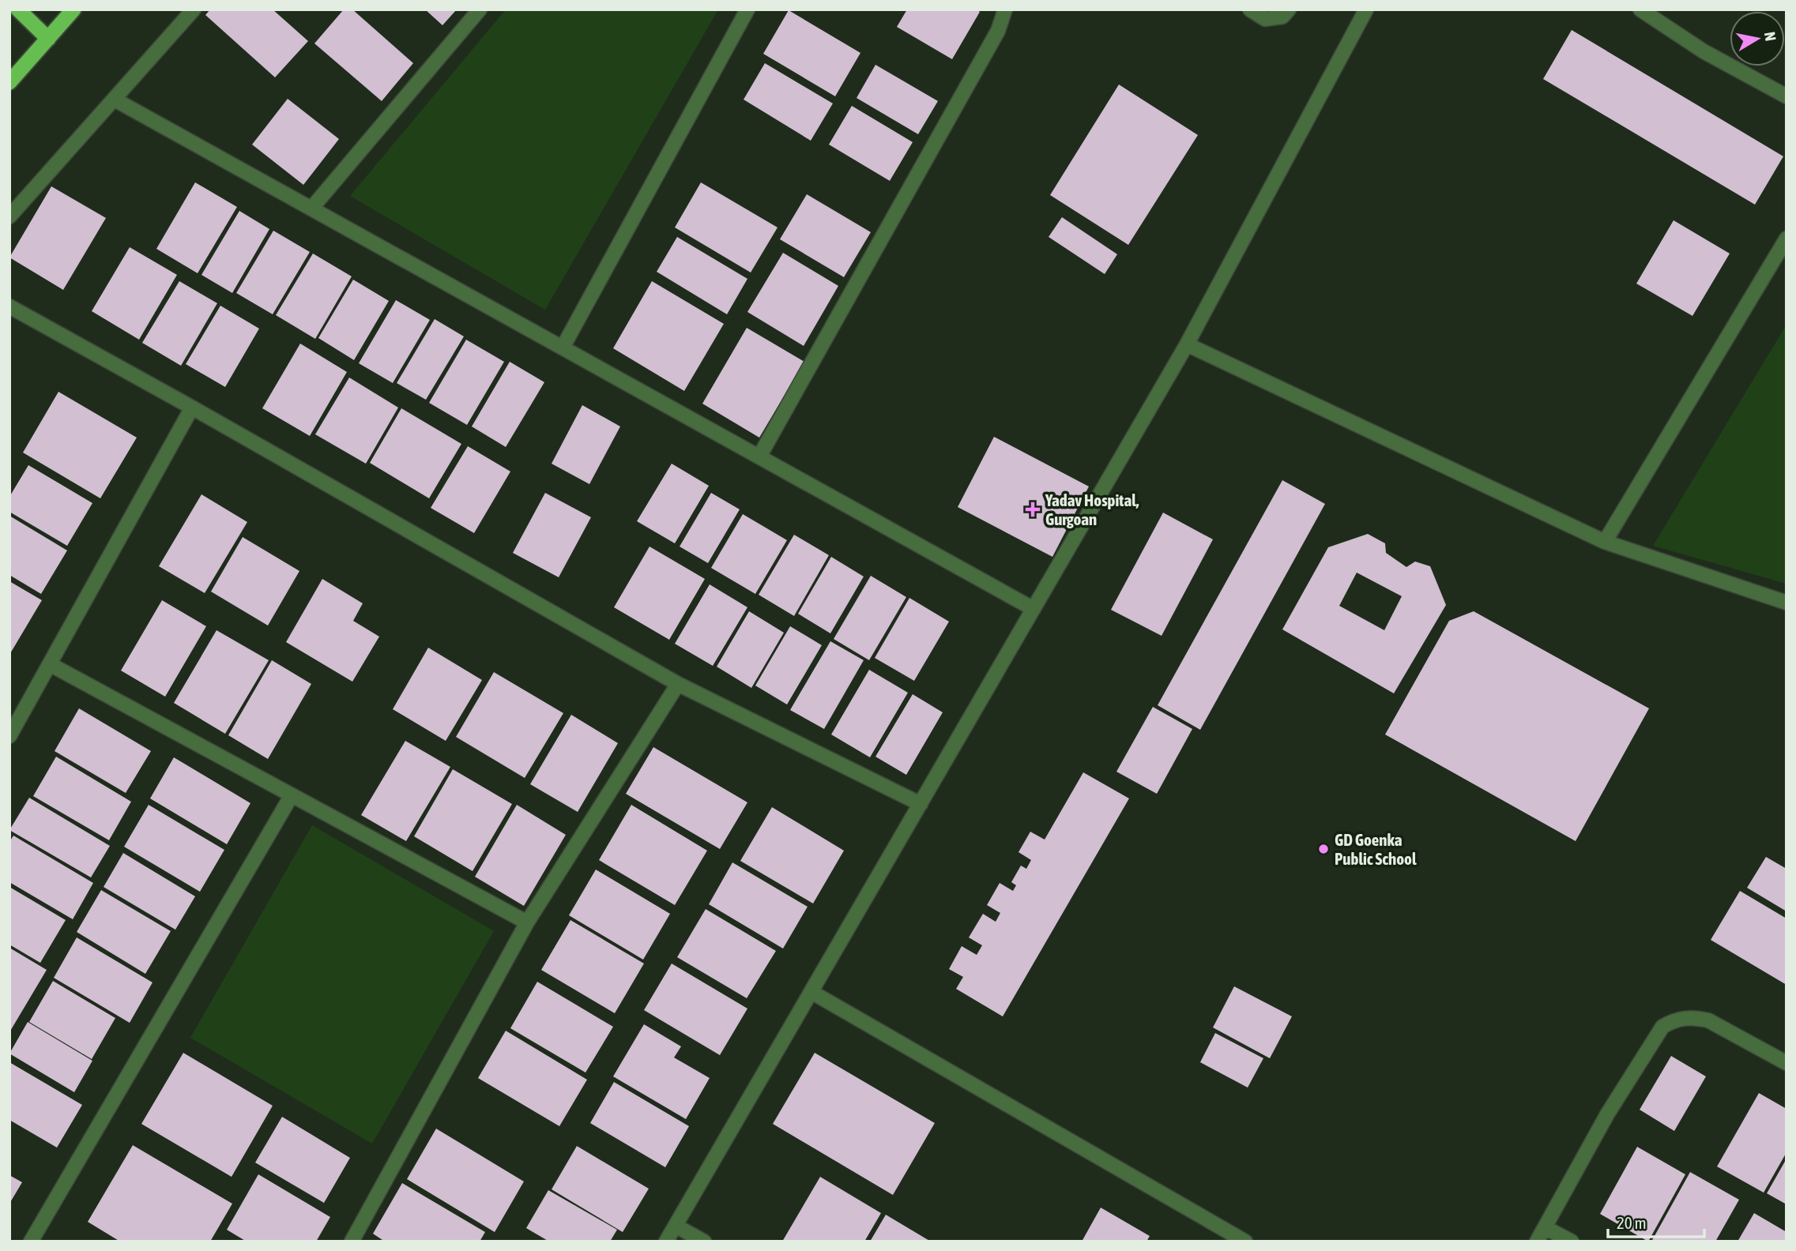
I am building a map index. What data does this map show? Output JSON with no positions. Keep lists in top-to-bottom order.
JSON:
{
  "places": {
    "health": ["Yadav Hospital, Gurgoan"],
    "other": ["GD Goenka Public School"]
  },
  "scale_bar": "20 m",
  "north": "right"
}
